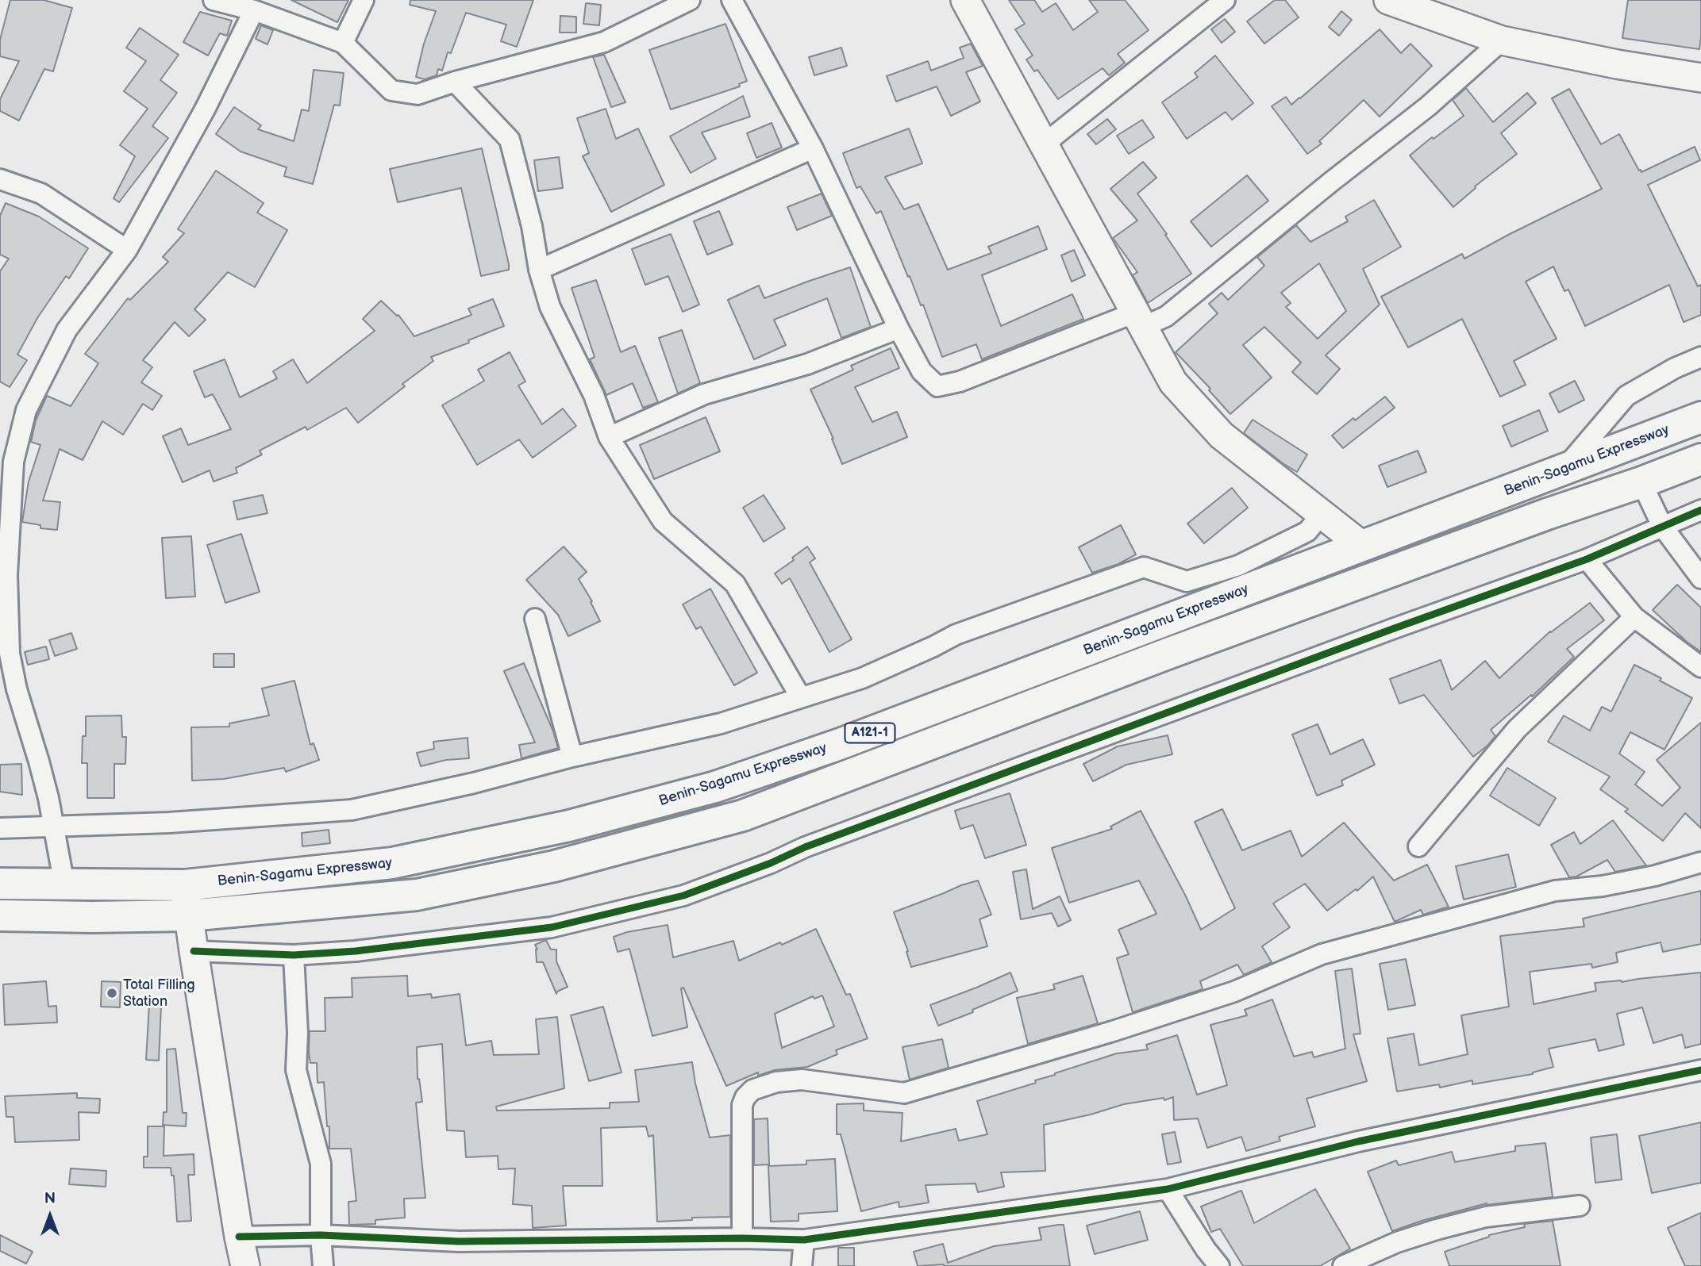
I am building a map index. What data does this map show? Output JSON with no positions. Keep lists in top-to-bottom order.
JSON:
{
  "streets": {
    "highway": ["Benin-Sagamu Expressway", "A121-1"]
  },
  "places": ["Total Filling Station"],
  "north": "top"
}
